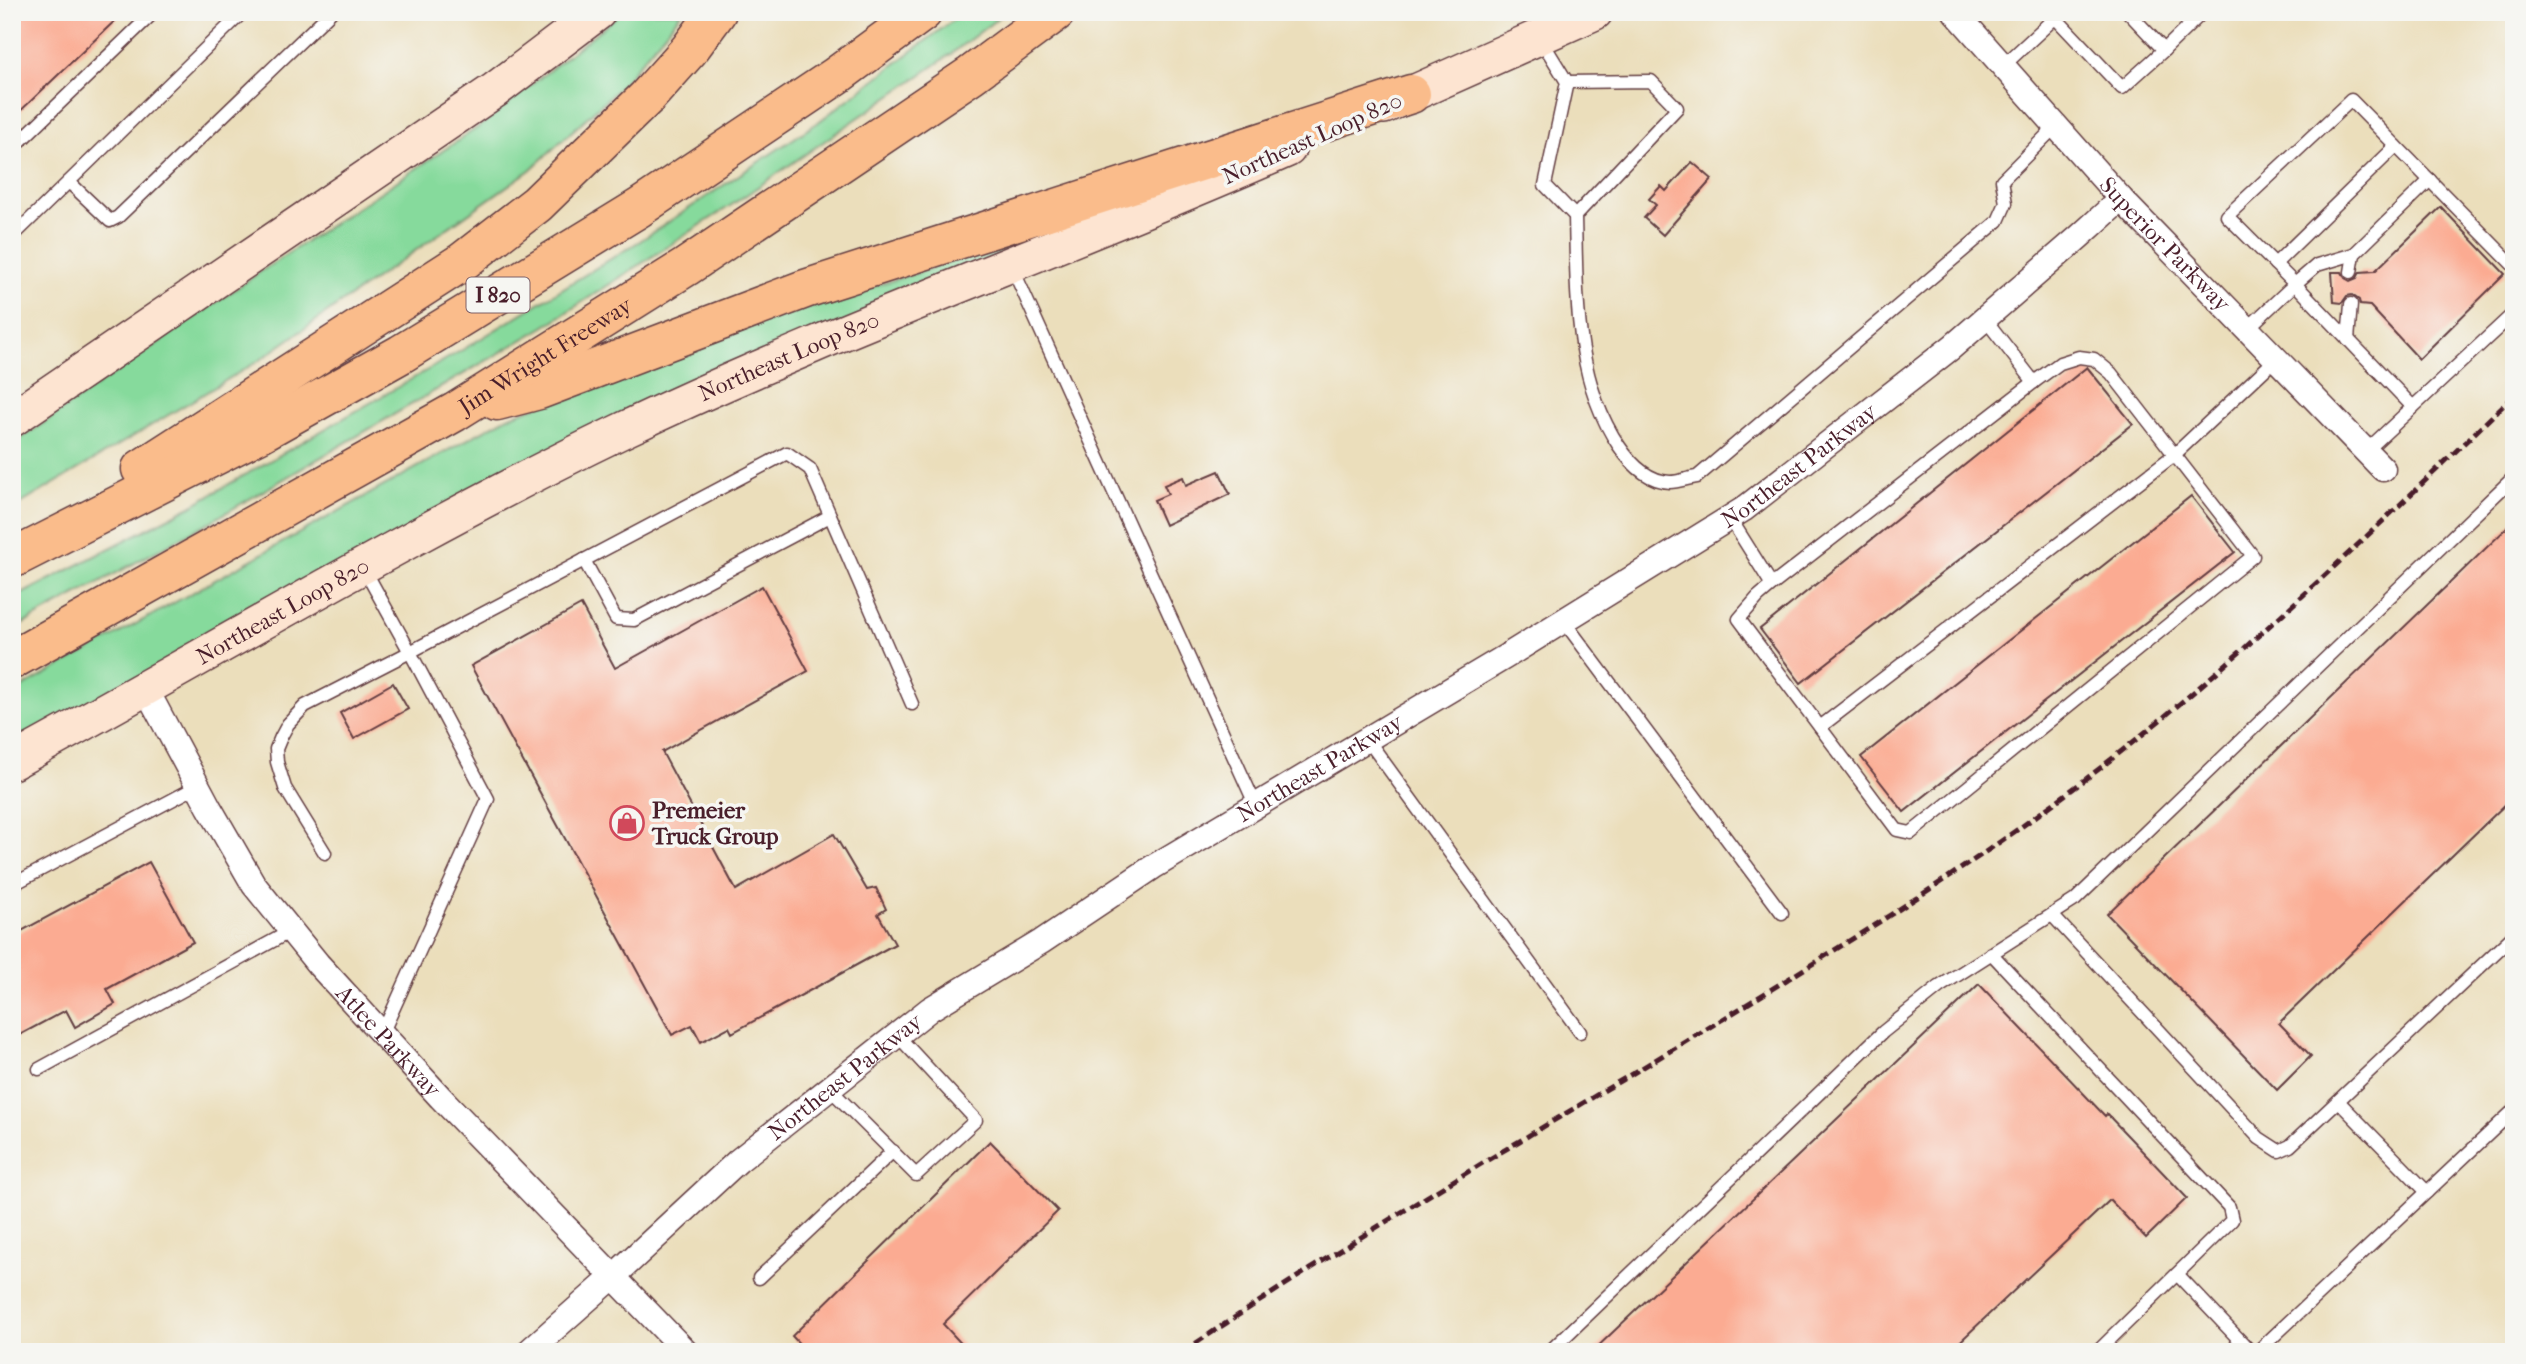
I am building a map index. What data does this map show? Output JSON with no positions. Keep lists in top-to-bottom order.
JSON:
{
  "streets": {
    "highway": ["I 820", "Jim Wright Freeway"],
    "main road": ["Northeast Loop 820"],
    "street": ["Superior Parkway", "Northeast Parkway", "Atlee Parkway"]
  },
  "crossings": [
    ["Northeast Loop 820", "Atlee Parkway"],
    ["Superior Parkway", "Northeast Parkway"],
    ["Northeast Parkway", "Atlee Parkway"]
  ],
  "places": {
    "shop": ["Premeier Truck Group"]
  }
}
